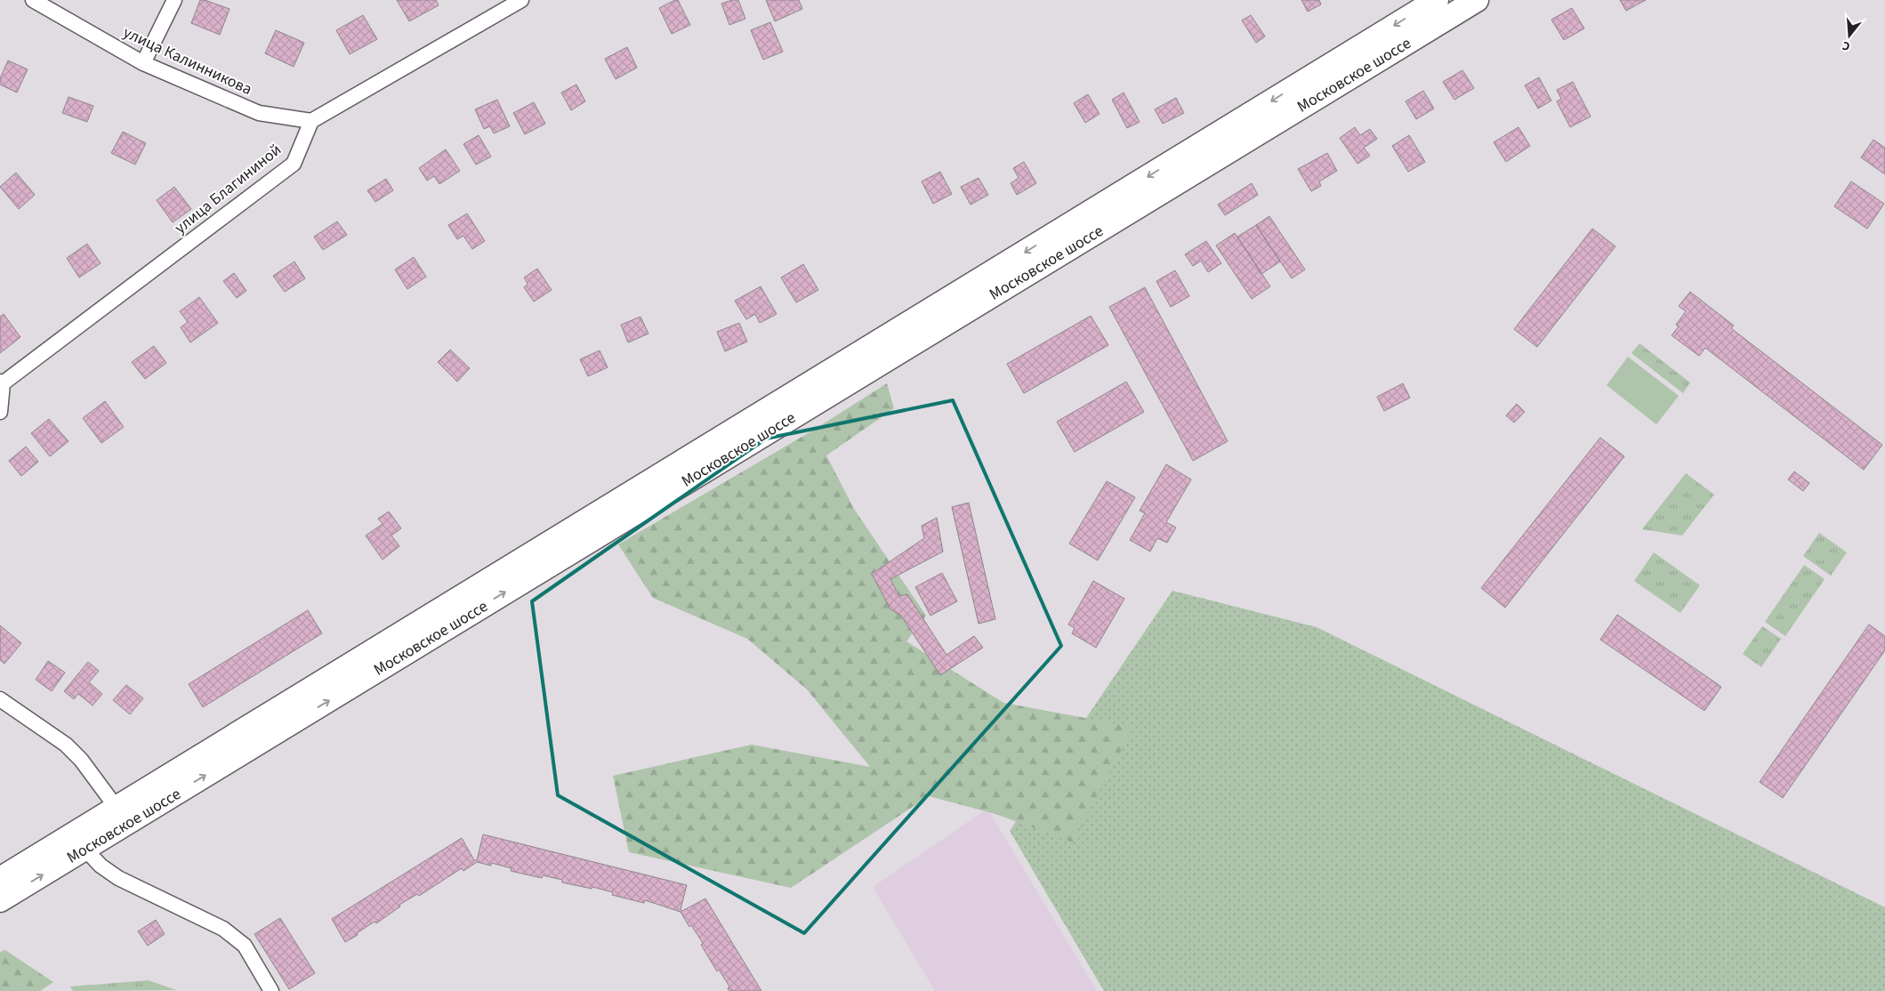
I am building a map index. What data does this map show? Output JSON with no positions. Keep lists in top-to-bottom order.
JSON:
{
  "streets": {
    "main road": ["Московское шоссе"],
    "street": ["улица Калинникова", "улица Благининой"]
  },
  "crossings": [
    ["улица Калинникова", "улица Благининой"]
  ],
  "north": "bottom"
}
